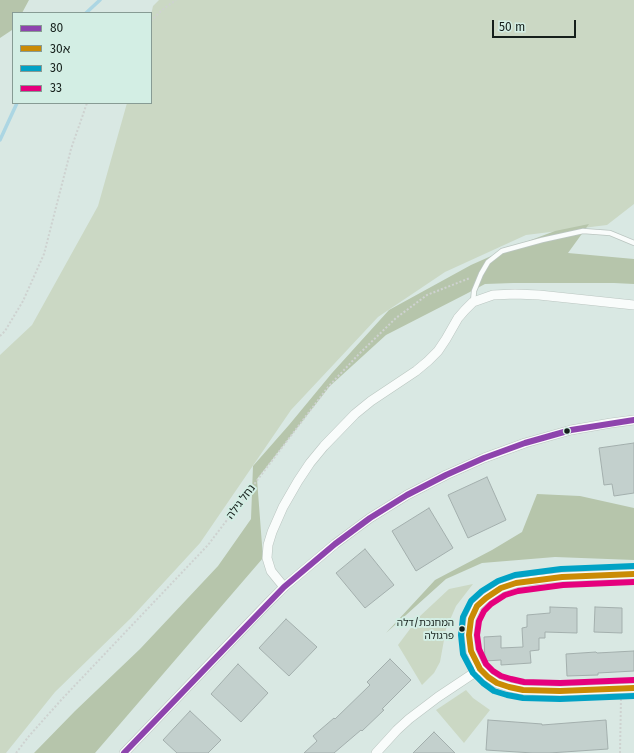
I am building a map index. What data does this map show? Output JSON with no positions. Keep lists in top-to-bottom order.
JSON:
{
  "streets": {
    "path": ["נחל גילה"]
  },
  "places": ["המחנכת/דלה פרגולה"],
  "lines": [
    "transit line 80",
    "transit line 30",
    "transit line 30א",
    "transit line 33"
  ],
  "legend": [
    "80",
    "30א",
    "30",
    "33"
  ],
  "scale_bar": "50 m"
}
